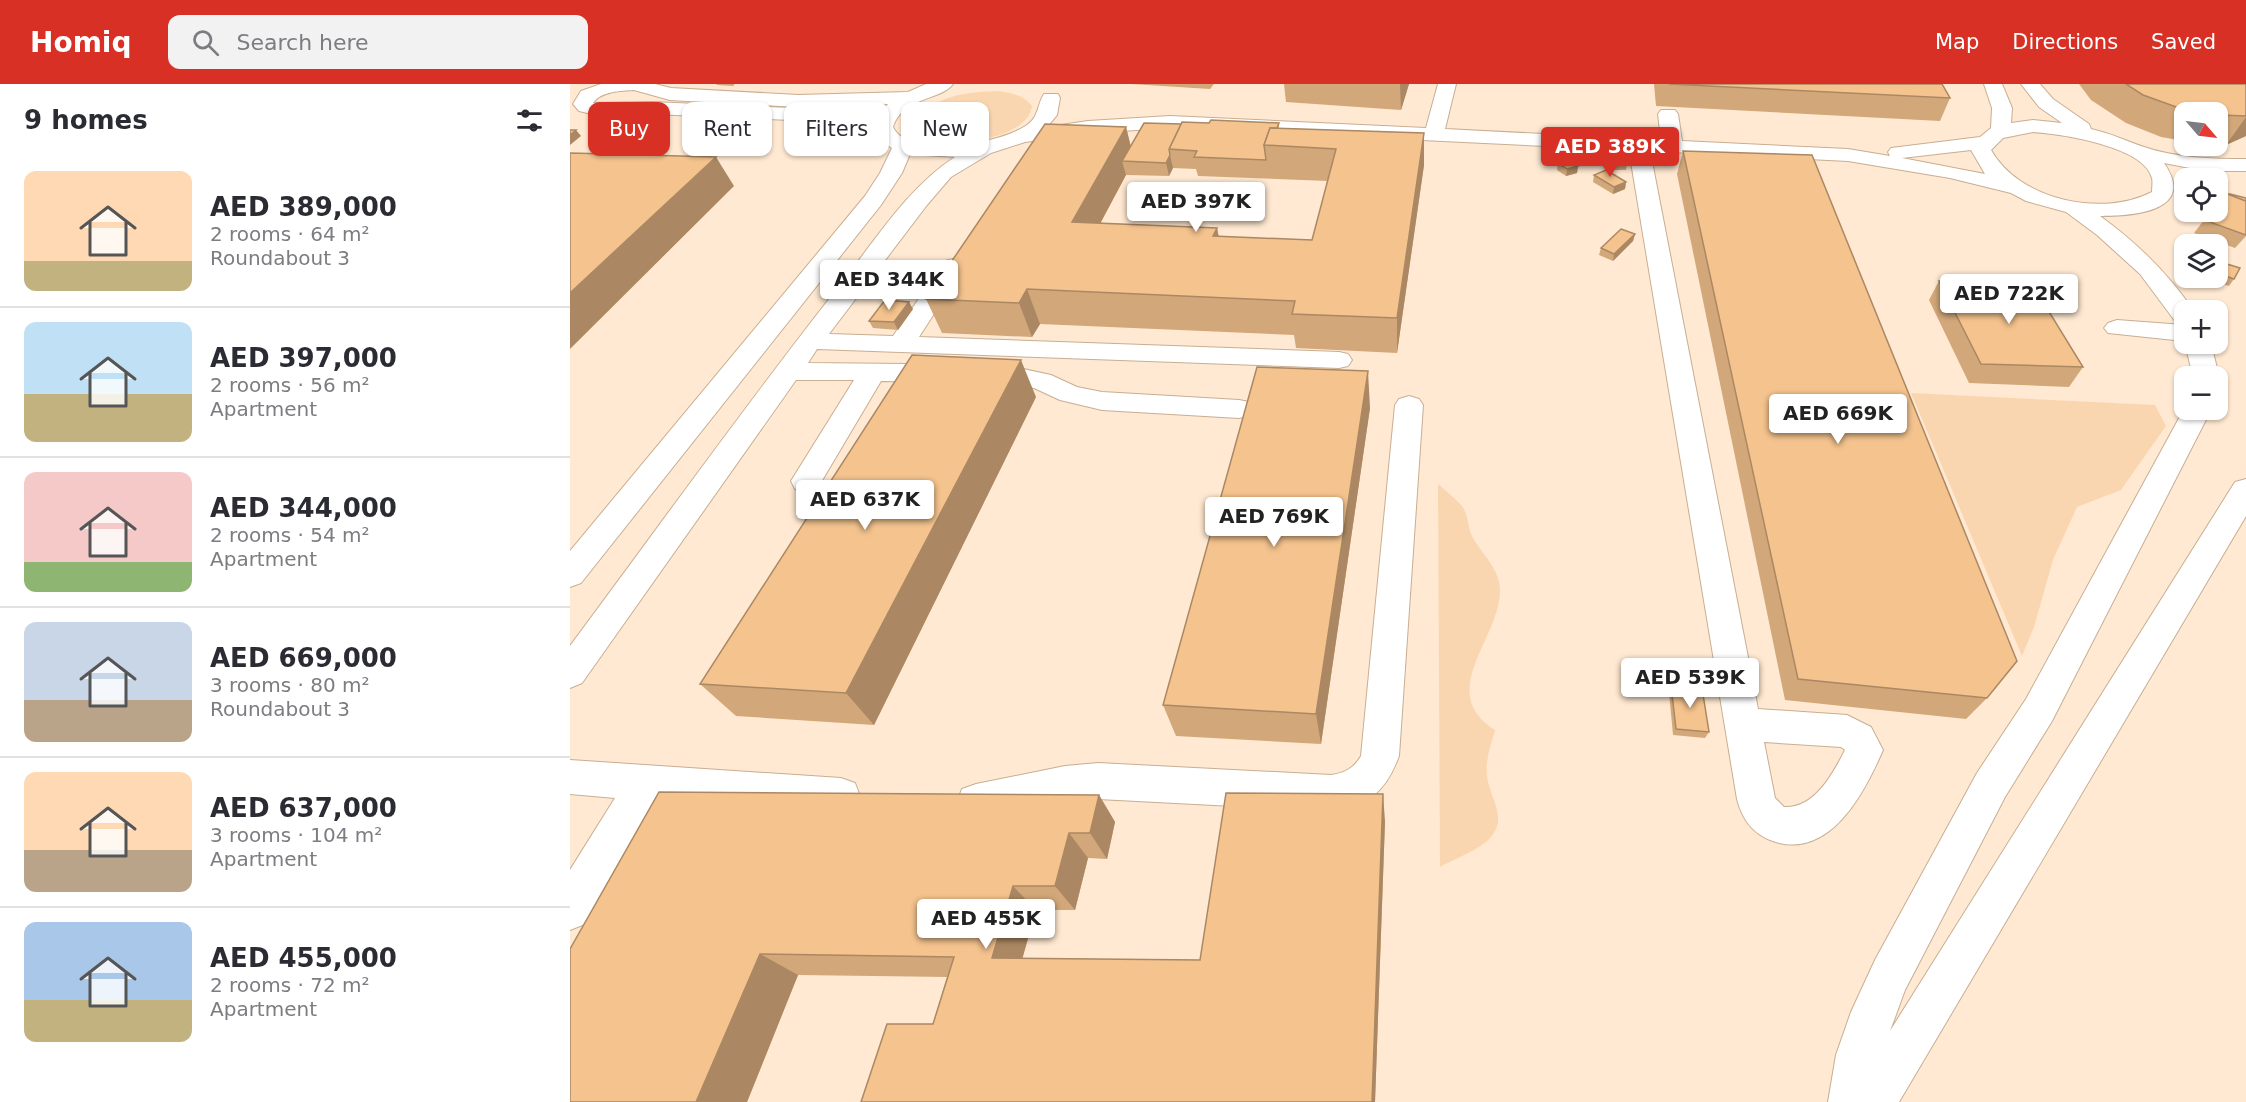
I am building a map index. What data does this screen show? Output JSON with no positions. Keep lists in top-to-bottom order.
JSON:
{
  "north": "bottom right",
  "page": {
    "header": "Homiq",
    "search": "Search here",
    "nav": ["Map", "Directions", "Saved"],
    "heading": "9 homes",
    "map_buttons": ["+", "−"],
    "chip": [
      "Buy",
      "Rent",
      "Filters",
      "New"
    ],
    "price": [
      "AED 389K",
      "AED 397K",
      "AED 344K",
      "AED 722K",
      "AED 669K",
      "AED 637K",
      "AED 769K",
      "AED 539K",
      "AED 455K"
    ],
    "list": [
      {
        "name": "AED 389,000",
        "note": "2 rooms · 64 m² · Roundabout 3"
      },
      {
        "name": "AED 397,000",
        "note": "2 rooms · 56 m² · Apartment"
      },
      {
        "name": "AED 344,000",
        "note": "2 rooms · 54 m² · Apartment"
      },
      {
        "name": "AED 669,000",
        "note": "3 rooms · 80 m² · Roundabout 3"
      },
      {
        "name": "AED 637,000",
        "note": "3 rooms · 104 m² · Apartment"
      },
      {
        "name": "AED 455,000",
        "note": "2 rooms · 72 m² · Apartment"
      }
    ]
  }
}
